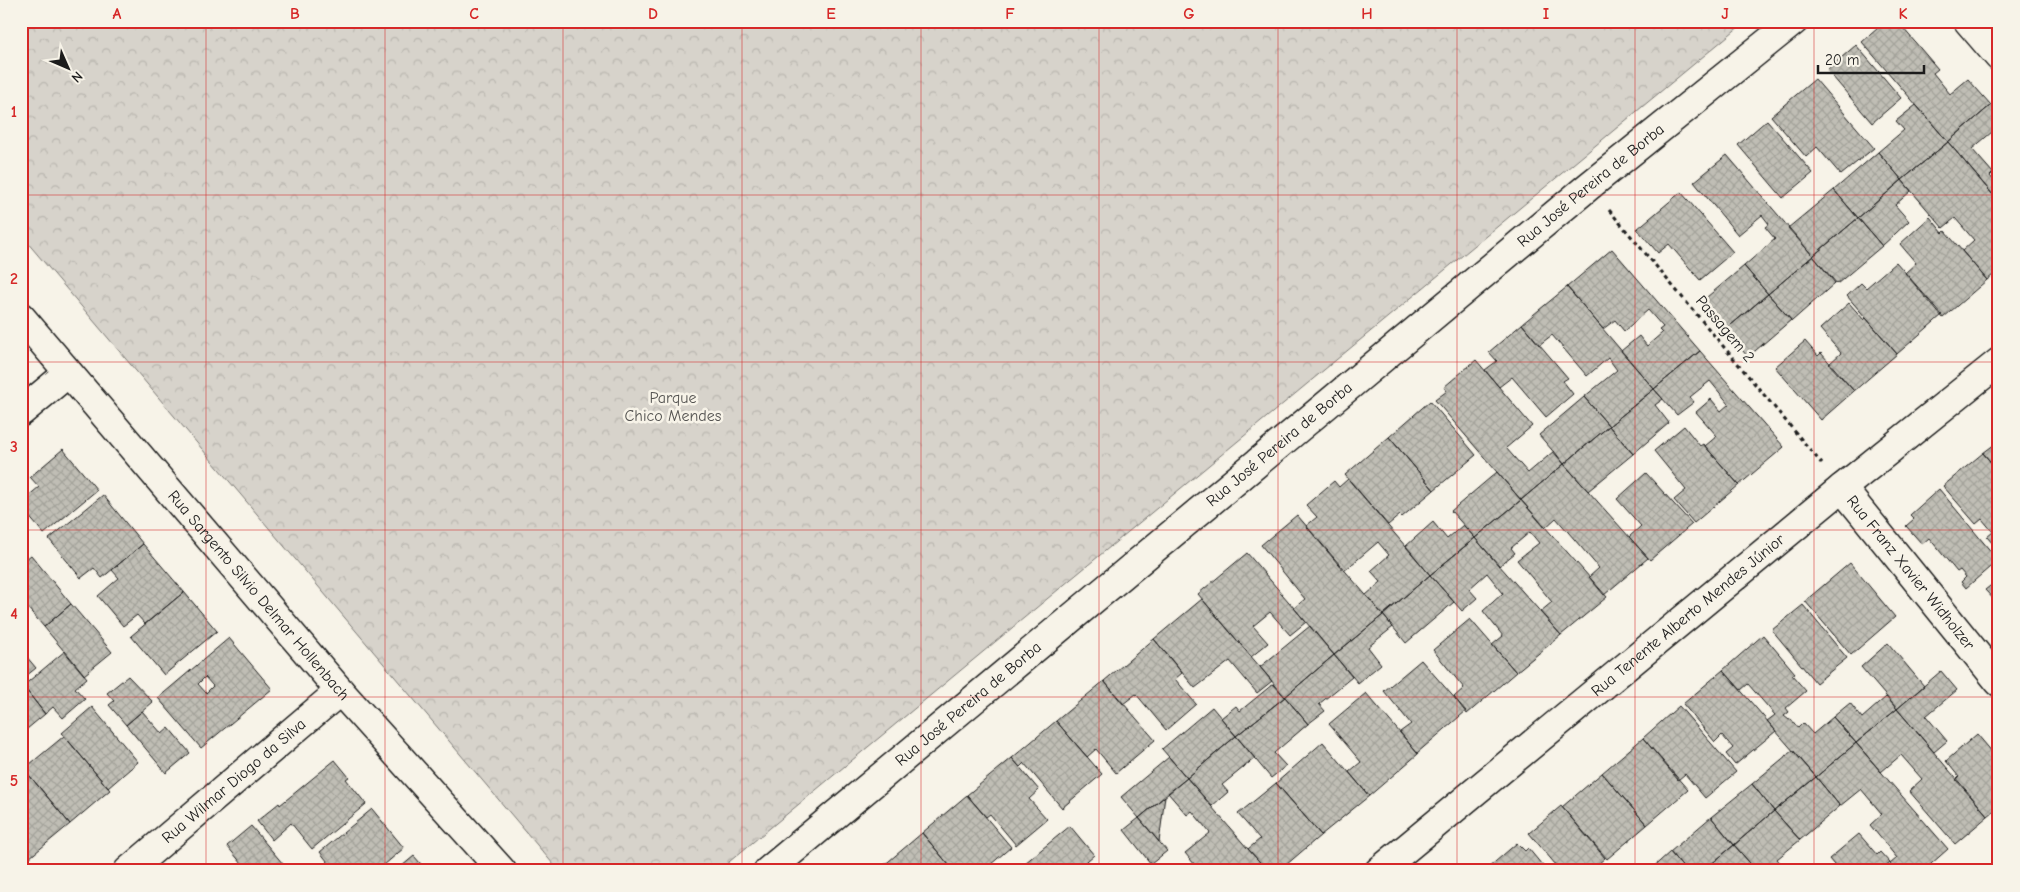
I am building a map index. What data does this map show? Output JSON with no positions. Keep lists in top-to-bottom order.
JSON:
{
  "streets": {
    "street": [
      "Rua José Pereira de Borba",
      "Rua Franz Xavier Widholzer",
      "Rua Sargento Silvio Delmar Hollenbach",
      "Rua Tenente Alberto Mendes Júnior",
      "Rua Wilmar Diogo da Silva"
    ],
    "path": ["Passagem 2"]
  },
  "crossings": [
    ["Rua José Pereira de Borba", "Passagem 2"],
    ["Passagem 2", "Rua Franz Xavier Widholzer"],
    ["Passagem 2", "Rua Tenente Alberto Mendes Júnior"],
    ["Rua Franz Xavier Widholzer", "Rua Tenente Alberto Mendes Júnior"],
    ["Rua Sargento Silvio Delmar Hollenbach", "Rua Wilmar Diogo da Silva"]
  ],
  "parks": ["Parque Chico Mendes"],
  "scale_bar": "20 m",
  "north": "bottom right",
  "grid": {
    "columns": [
      "A",
      "B",
      "C",
      "D",
      "E",
      "F",
      "G",
      "H",
      "I",
      "J",
      "K"
    ],
    "rows": [
      "1",
      "2",
      "3",
      "4",
      "5"
    ]
  }
}
